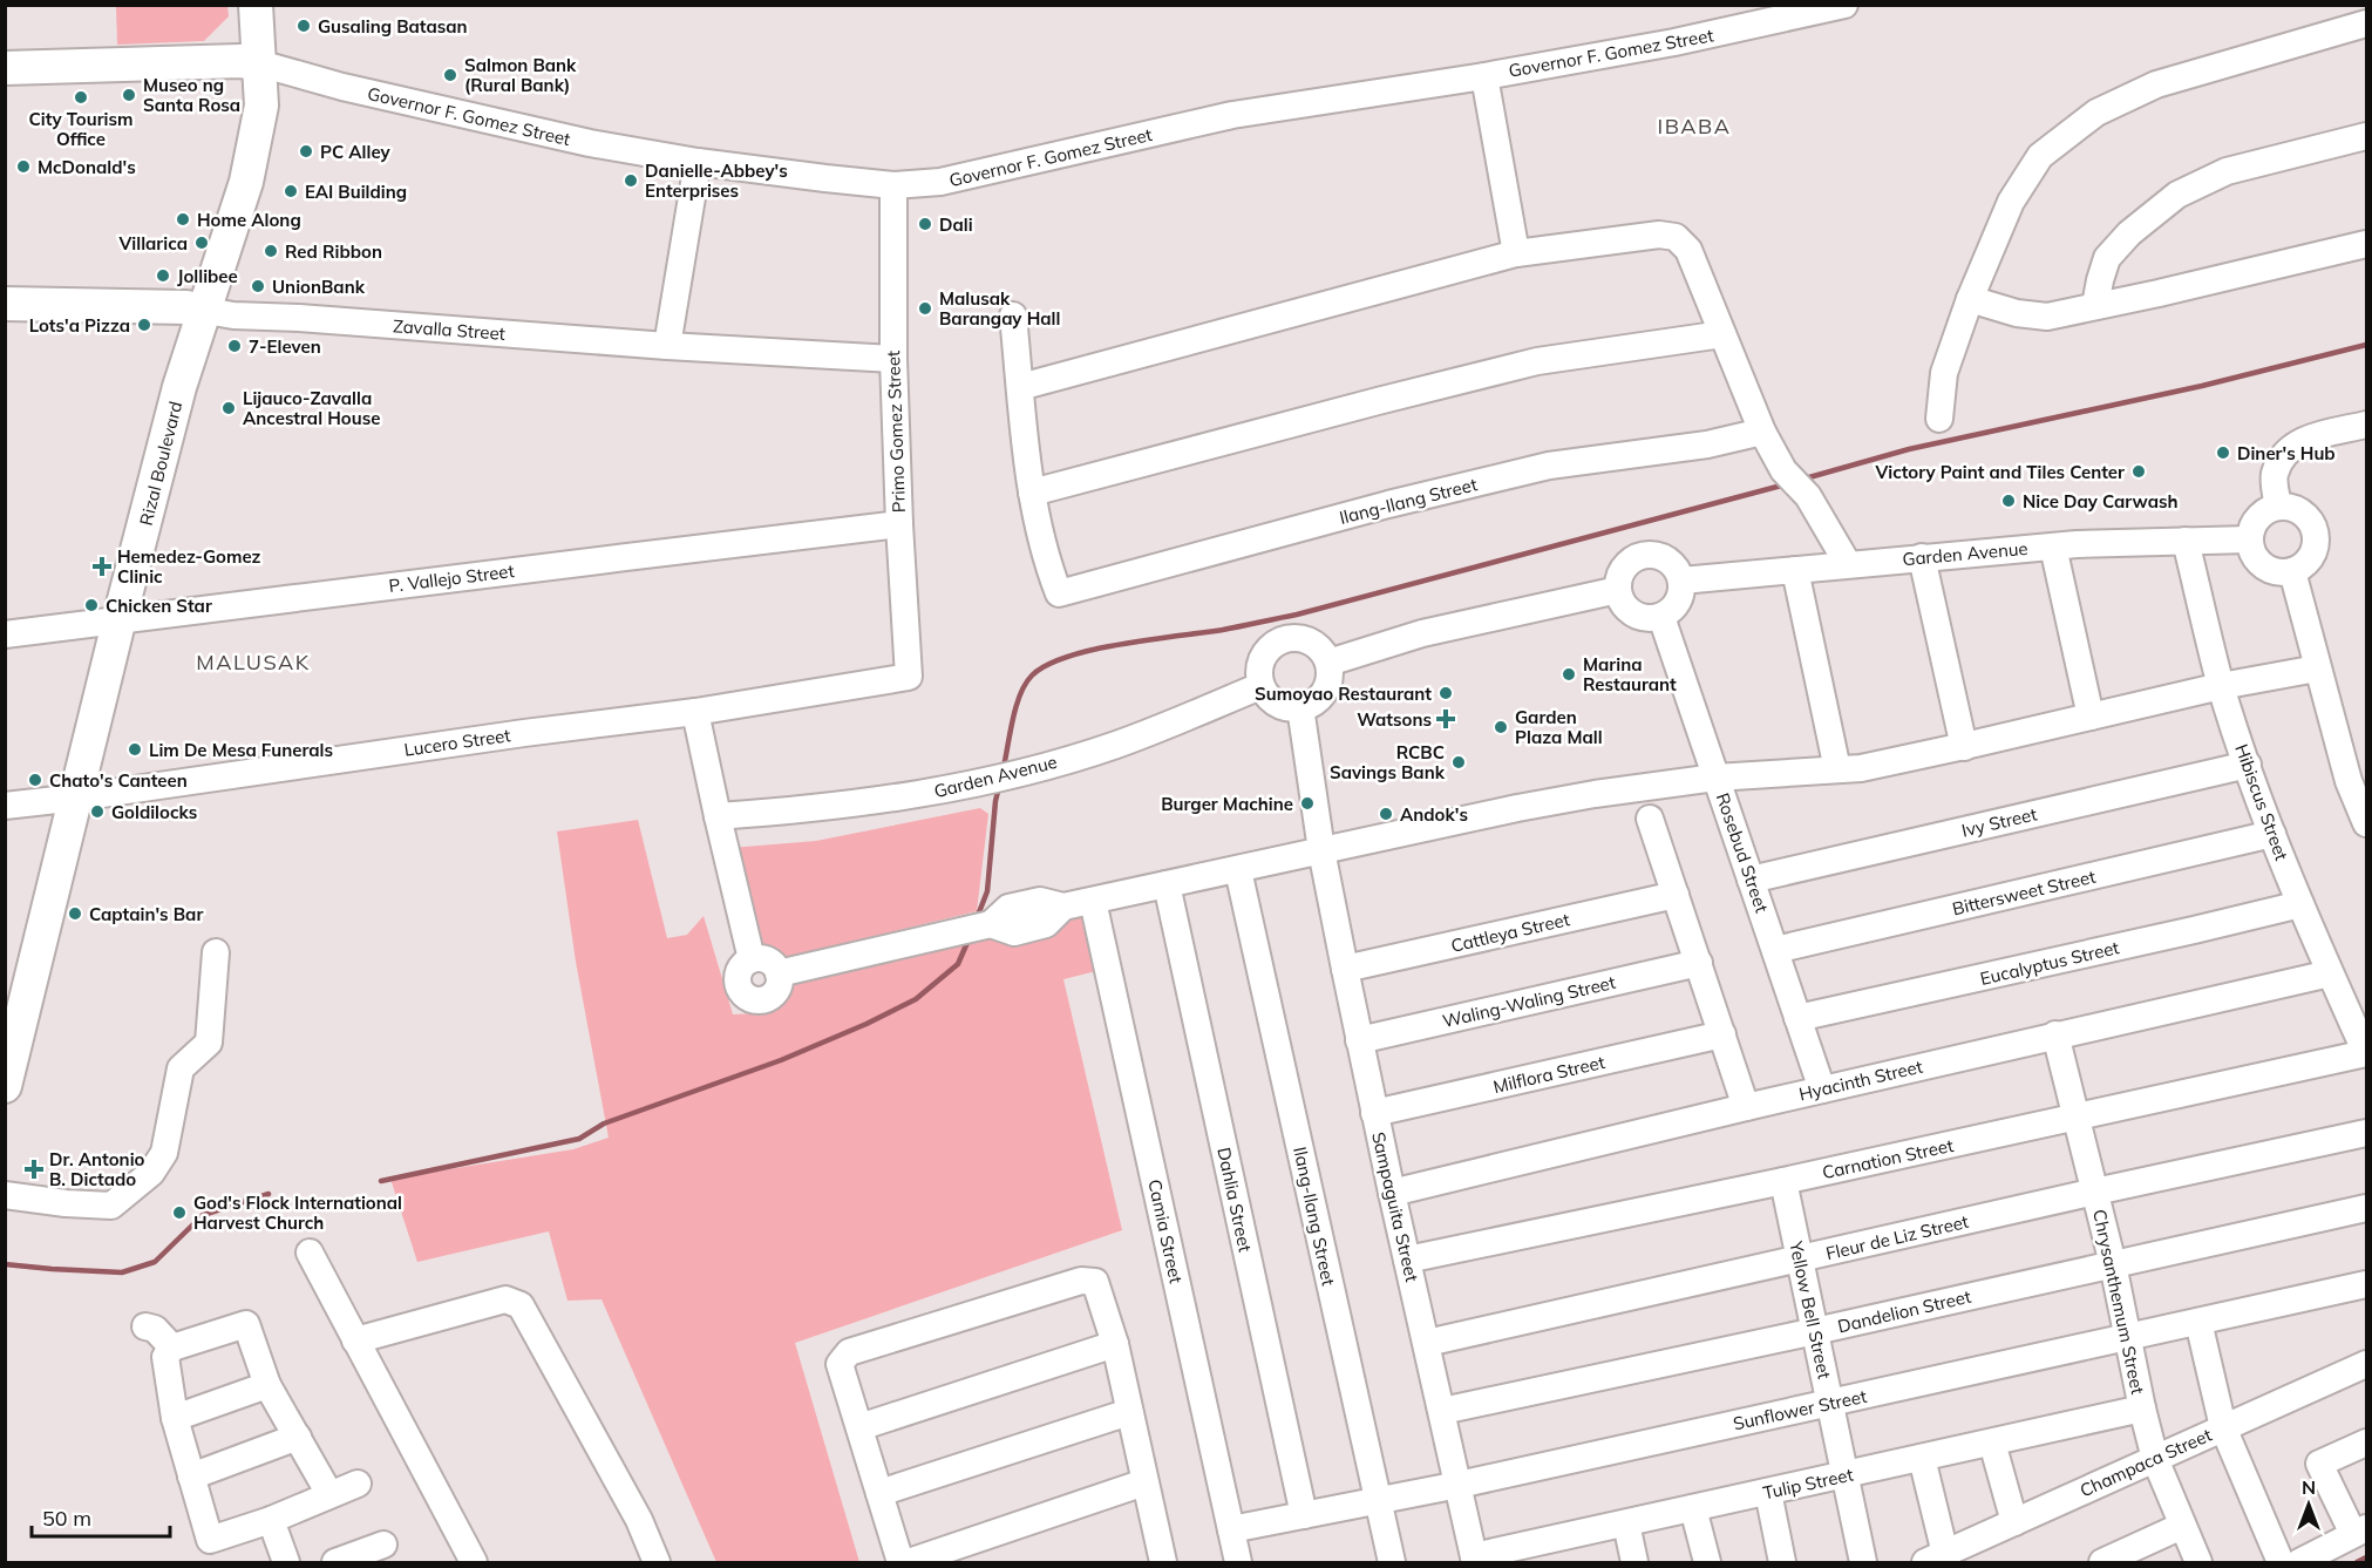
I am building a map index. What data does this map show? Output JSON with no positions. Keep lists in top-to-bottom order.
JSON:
{
  "streets": {
    "main road": ["Zavalla Street", "Rizal Boulevard"],
    "street": [
      "Governor F. Gomez Street",
      "Primo Gomez Street",
      "Ilang-Ilang Street",
      "Garden Avenue",
      "P. Vallejo Street",
      "Lucero Street",
      "Hibiscus Street",
      "Ivy Street",
      "Rosebud Street",
      "Bittersweet Street",
      "Cattleya Street",
      "Eucalyptus Street",
      "Waling-Waling Street",
      "Milflora Street",
      "Hyacinth Street",
      "Carnation Street",
      "Dahlia Street",
      "Sampaguita Street",
      "Camia Street",
      "Fleur de Liz Street",
      "Chrysanthemum Street",
      "Yellow Bell Street",
      "Dandelion Street",
      "Sunflower Street",
      "Champaca Street",
      "Tulip Street"
    ]
  },
  "crossings": [
    ["Governor F. Gomez Street", "Primo Gomez Street"],
    ["Governor F. Gomez Street", "Rizal Boulevard"],
    ["Zavalla Street", "Primo Gomez Street"],
    ["Zavalla Street", "Rizal Boulevard"],
    ["Primo Gomez Street", "P. Vallejo Street"],
    ["Primo Gomez Street", "Lucero Street"],
    ["Rizal Boulevard", "P. Vallejo Street"],
    ["Rizal Boulevard", "Lucero Street"],
    ["Ilang-Ilang Street", "Sunflower Street"],
    ["Garden Avenue", "Hibiscus Street"],
    ["Garden Avenue", "Rosebud Street"],
    ["Garden Avenue", "Sampaguita Street"],
    ["Hibiscus Street", "Ivy Street"],
    ["Hibiscus Street", "Bittersweet Street"],
    ["Hibiscus Street", "Eucalyptus Street"],
    ["Hibiscus Street", "Hyacinth Street"],
    ["Hibiscus Street", "Carnation Street"],
    ["Ivy Street", "Rosebud Street"],
    ["Rosebud Street", "Bittersweet Street"],
    ["Rosebud Street", "Eucalyptus Street"],
    ["Rosebud Street", "Hyacinth Street"],
    ["Cattleya Street", "Sampaguita Street"],
    ["Waling-Waling Street", "Sampaguita Street"],
    ["Milflora Street", "Sampaguita Street"],
    ["Hyacinth Street", "Sampaguita Street"],
    ["Hyacinth Street", "Chrysanthemum Street"],
    ["Carnation Street", "Sampaguita Street"],
    ["Carnation Street", "Chrysanthemum Street"],
    ["Carnation Street", "Yellow Bell Street"],
    ["Dahlia Street", "Sunflower Street"],
    ["Sampaguita Street", "Fleur de Liz Street"],
    ["Sampaguita Street", "Dandelion Street"],
    ["Sampaguita Street", "Sunflower Street"],
    ["Sampaguita Street", "Tulip Street"],
    ["Camia Street", "Sunflower Street"],
    ["Fleur de Liz Street", "Chrysanthemum Street"],
    ["Fleur de Liz Street", "Yellow Bell Street"],
    ["Chrysanthemum Street", "Dandelion Street"],
    ["Chrysanthemum Street", "Sunflower Street"],
    ["Chrysanthemum Street", "Champaca Street"],
    ["Chrysanthemum Street", "Tulip Street"],
    ["Yellow Bell Street", "Dandelion Street"],
    ["Yellow Bell Street", "Sunflower Street"],
    ["Yellow Bell Street", "Tulip Street"]
  ],
  "districts": ["IBABA", "MALUSAK"],
  "places": {
    "other": [
      "Gusaling Batasan",
      "Salmon Bank (Rural Bank)",
      "Museo ng Santa Rosa",
      "City Tourism Office",
      "PC Alley",
      "McDonald's",
      "Danielle-Abbey's Enterprises",
      "EAI Building",
      "Home Along",
      "Dali",
      "Villarica",
      "Red Ribbon",
      "Jollibee",
      "UnionBank",
      "Malusak Barangay Hall",
      "Lots'a Pizza",
      "7-Eleven",
      "Lijauco-Zavalla Ancestral House",
      "Diner's Hub",
      "Victory Paint and Tiles Center",
      "Nice Day Carwash",
      "Chicken Star",
      "Marina Restaurant",
      "Sumoyao Restaurant",
      "Garden Plaza Mall",
      "Lim De Mesa Funerals",
      "RCBC Savings Bank",
      "Chato's Canteen",
      "Burger Machine",
      "Goldilocks",
      "Andok's",
      "Captain's Bar",
      "God's Flock International Harvest Church"
    ],
    "health": ["Hemedez-Gomez Clinic", "Watsons", "Dr. Antonio B. Dictado"]
  },
  "scale_bar": "50 m",
  "north": "top"
}
